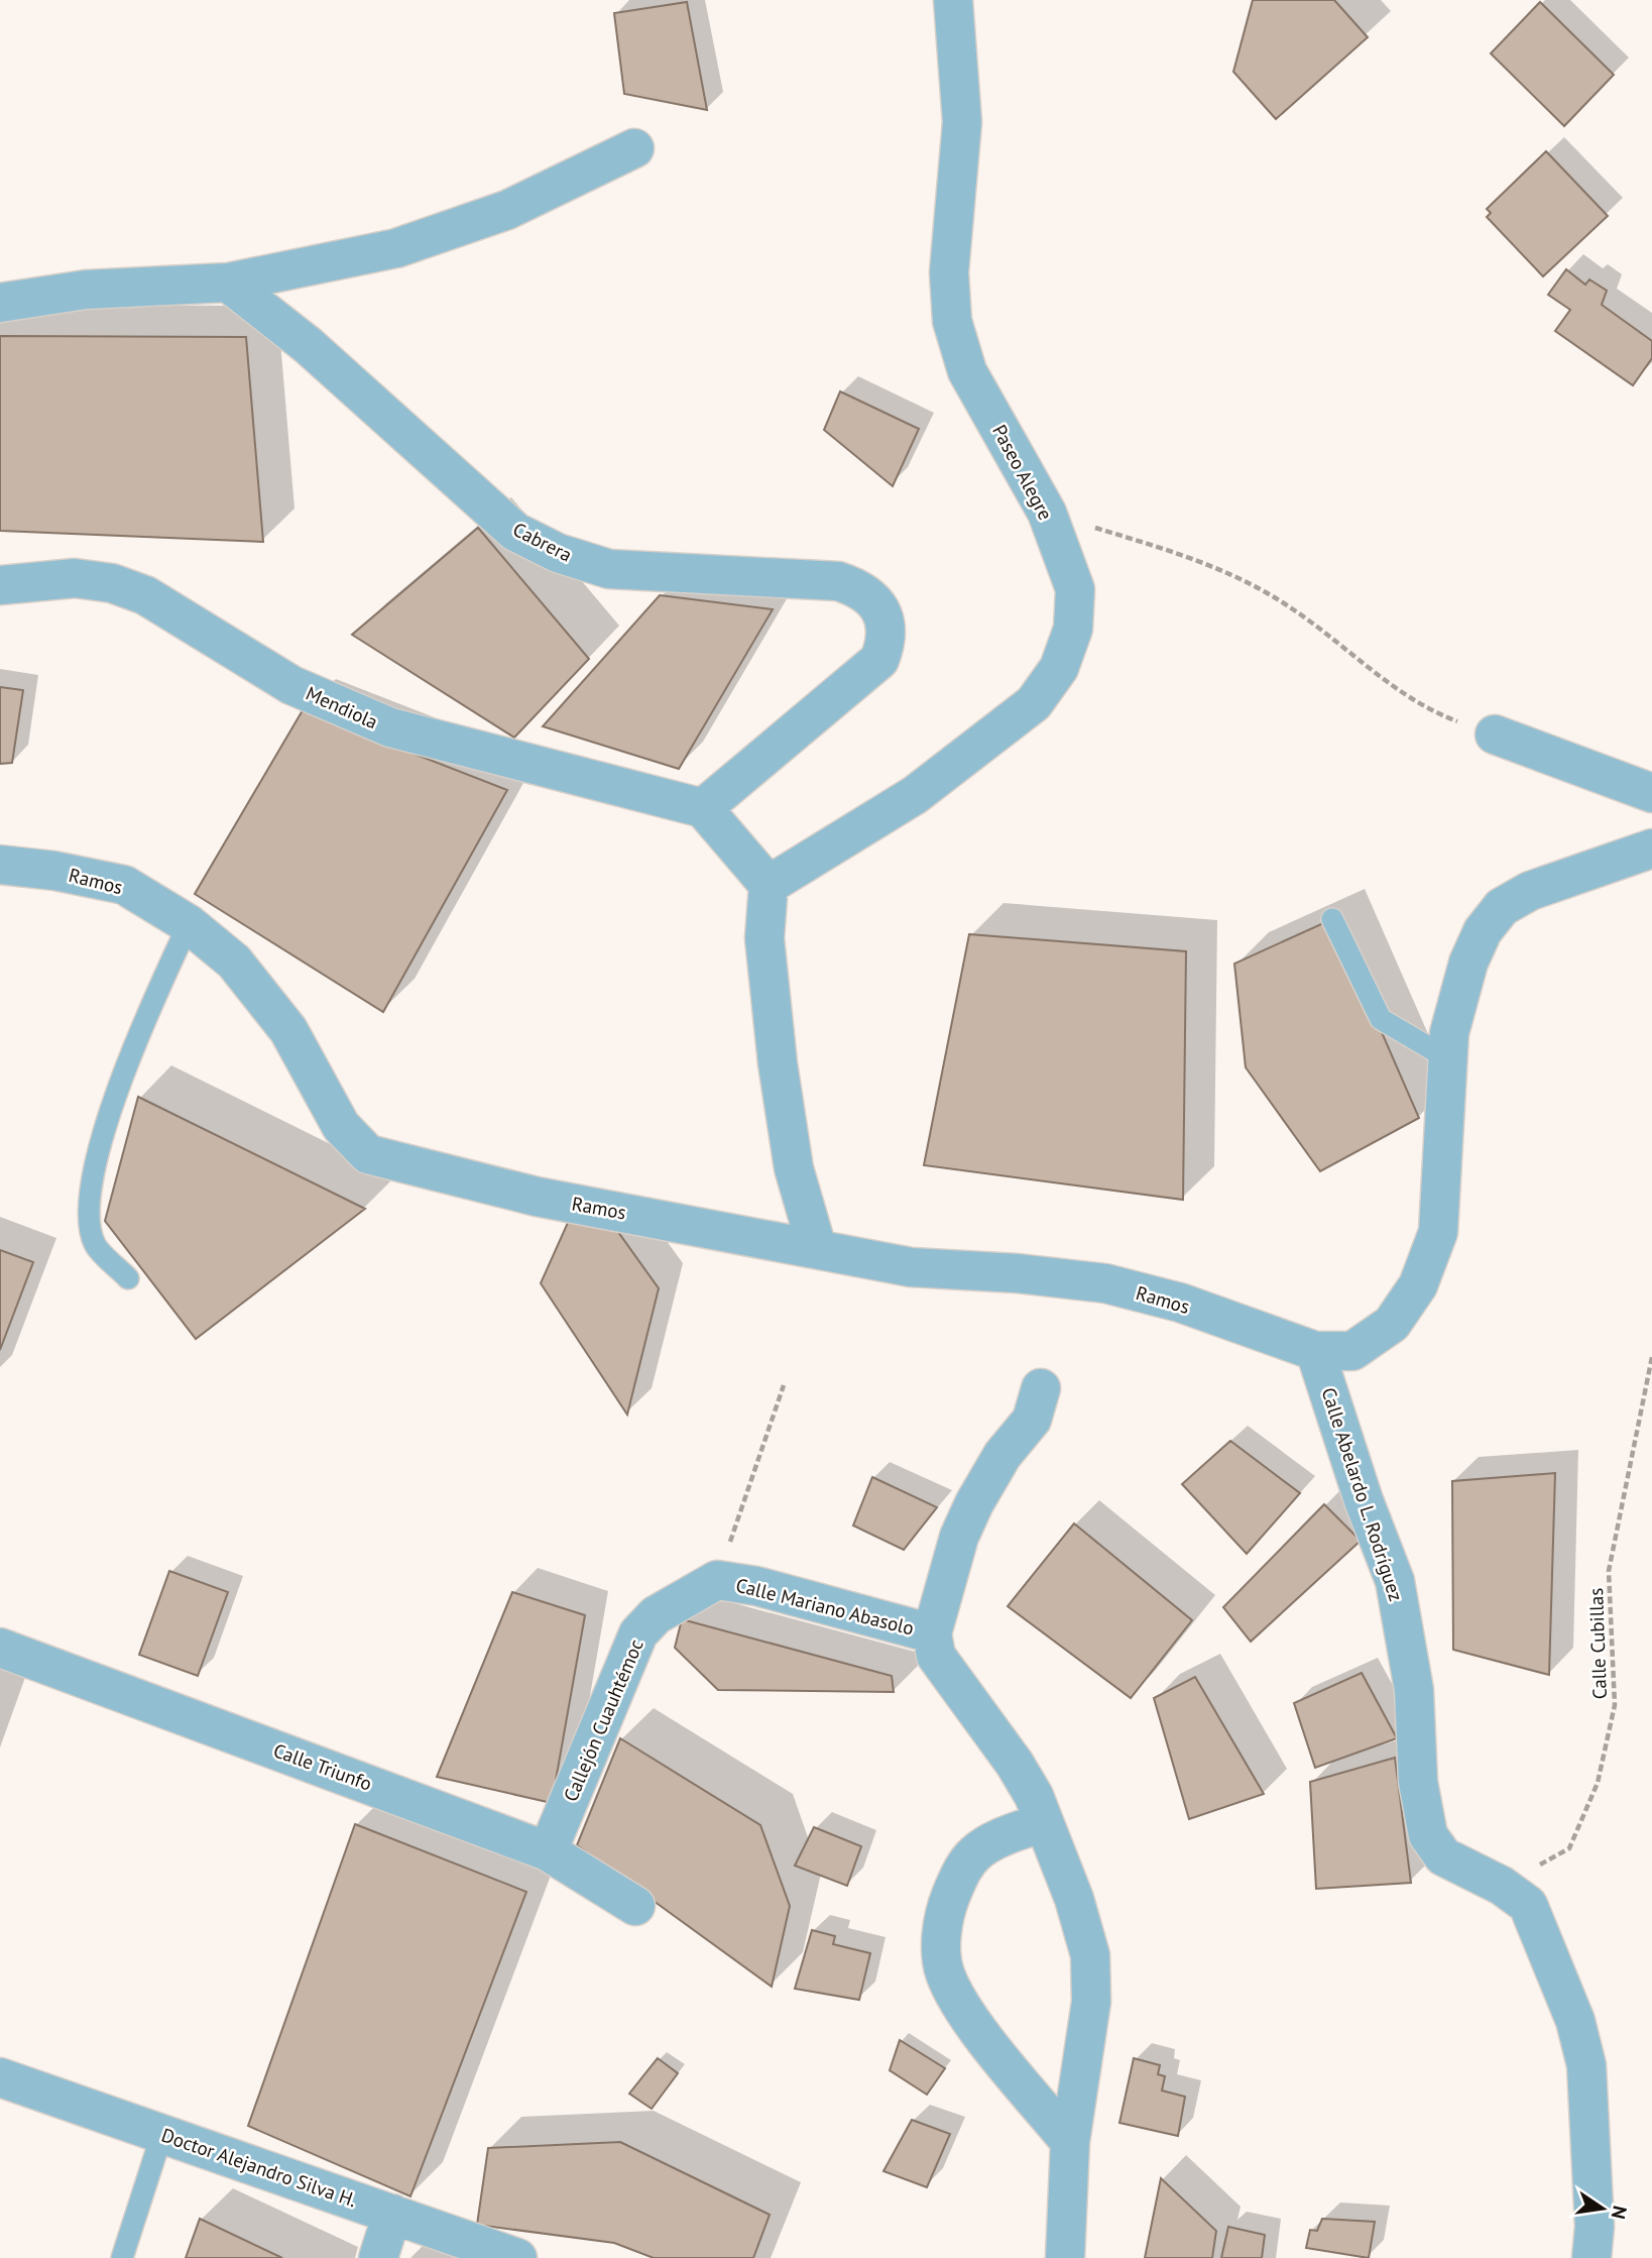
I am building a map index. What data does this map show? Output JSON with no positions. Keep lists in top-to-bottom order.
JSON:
{
  "streets": {
    "street": [
      "Paseo Alegre",
      "Cabrera",
      "Mendiola",
      "Ramos",
      "Calle Abelardo L. Rodríguez",
      "Calle Mariano Abasolo",
      "Callejón Cuauhtémoc",
      "Calle Triunfo",
      "Doctor Alejandro Silva H."
    ],
    "path": ["Calle Cubillas"]
  },
  "crossings": [
    ["Cabrera", "Mendiola"],
    ["Ramos", "Calle Abelardo L. Rodríguez"],
    ["Calle Abelardo L. Rodríguez", "Calle Cubillas"],
    ["Calle Mariano Abasolo", "Callejón Cuauhtémoc"],
    ["Callejón Cuauhtémoc", "Calle Triunfo"]
  ],
  "north": "right"
}
